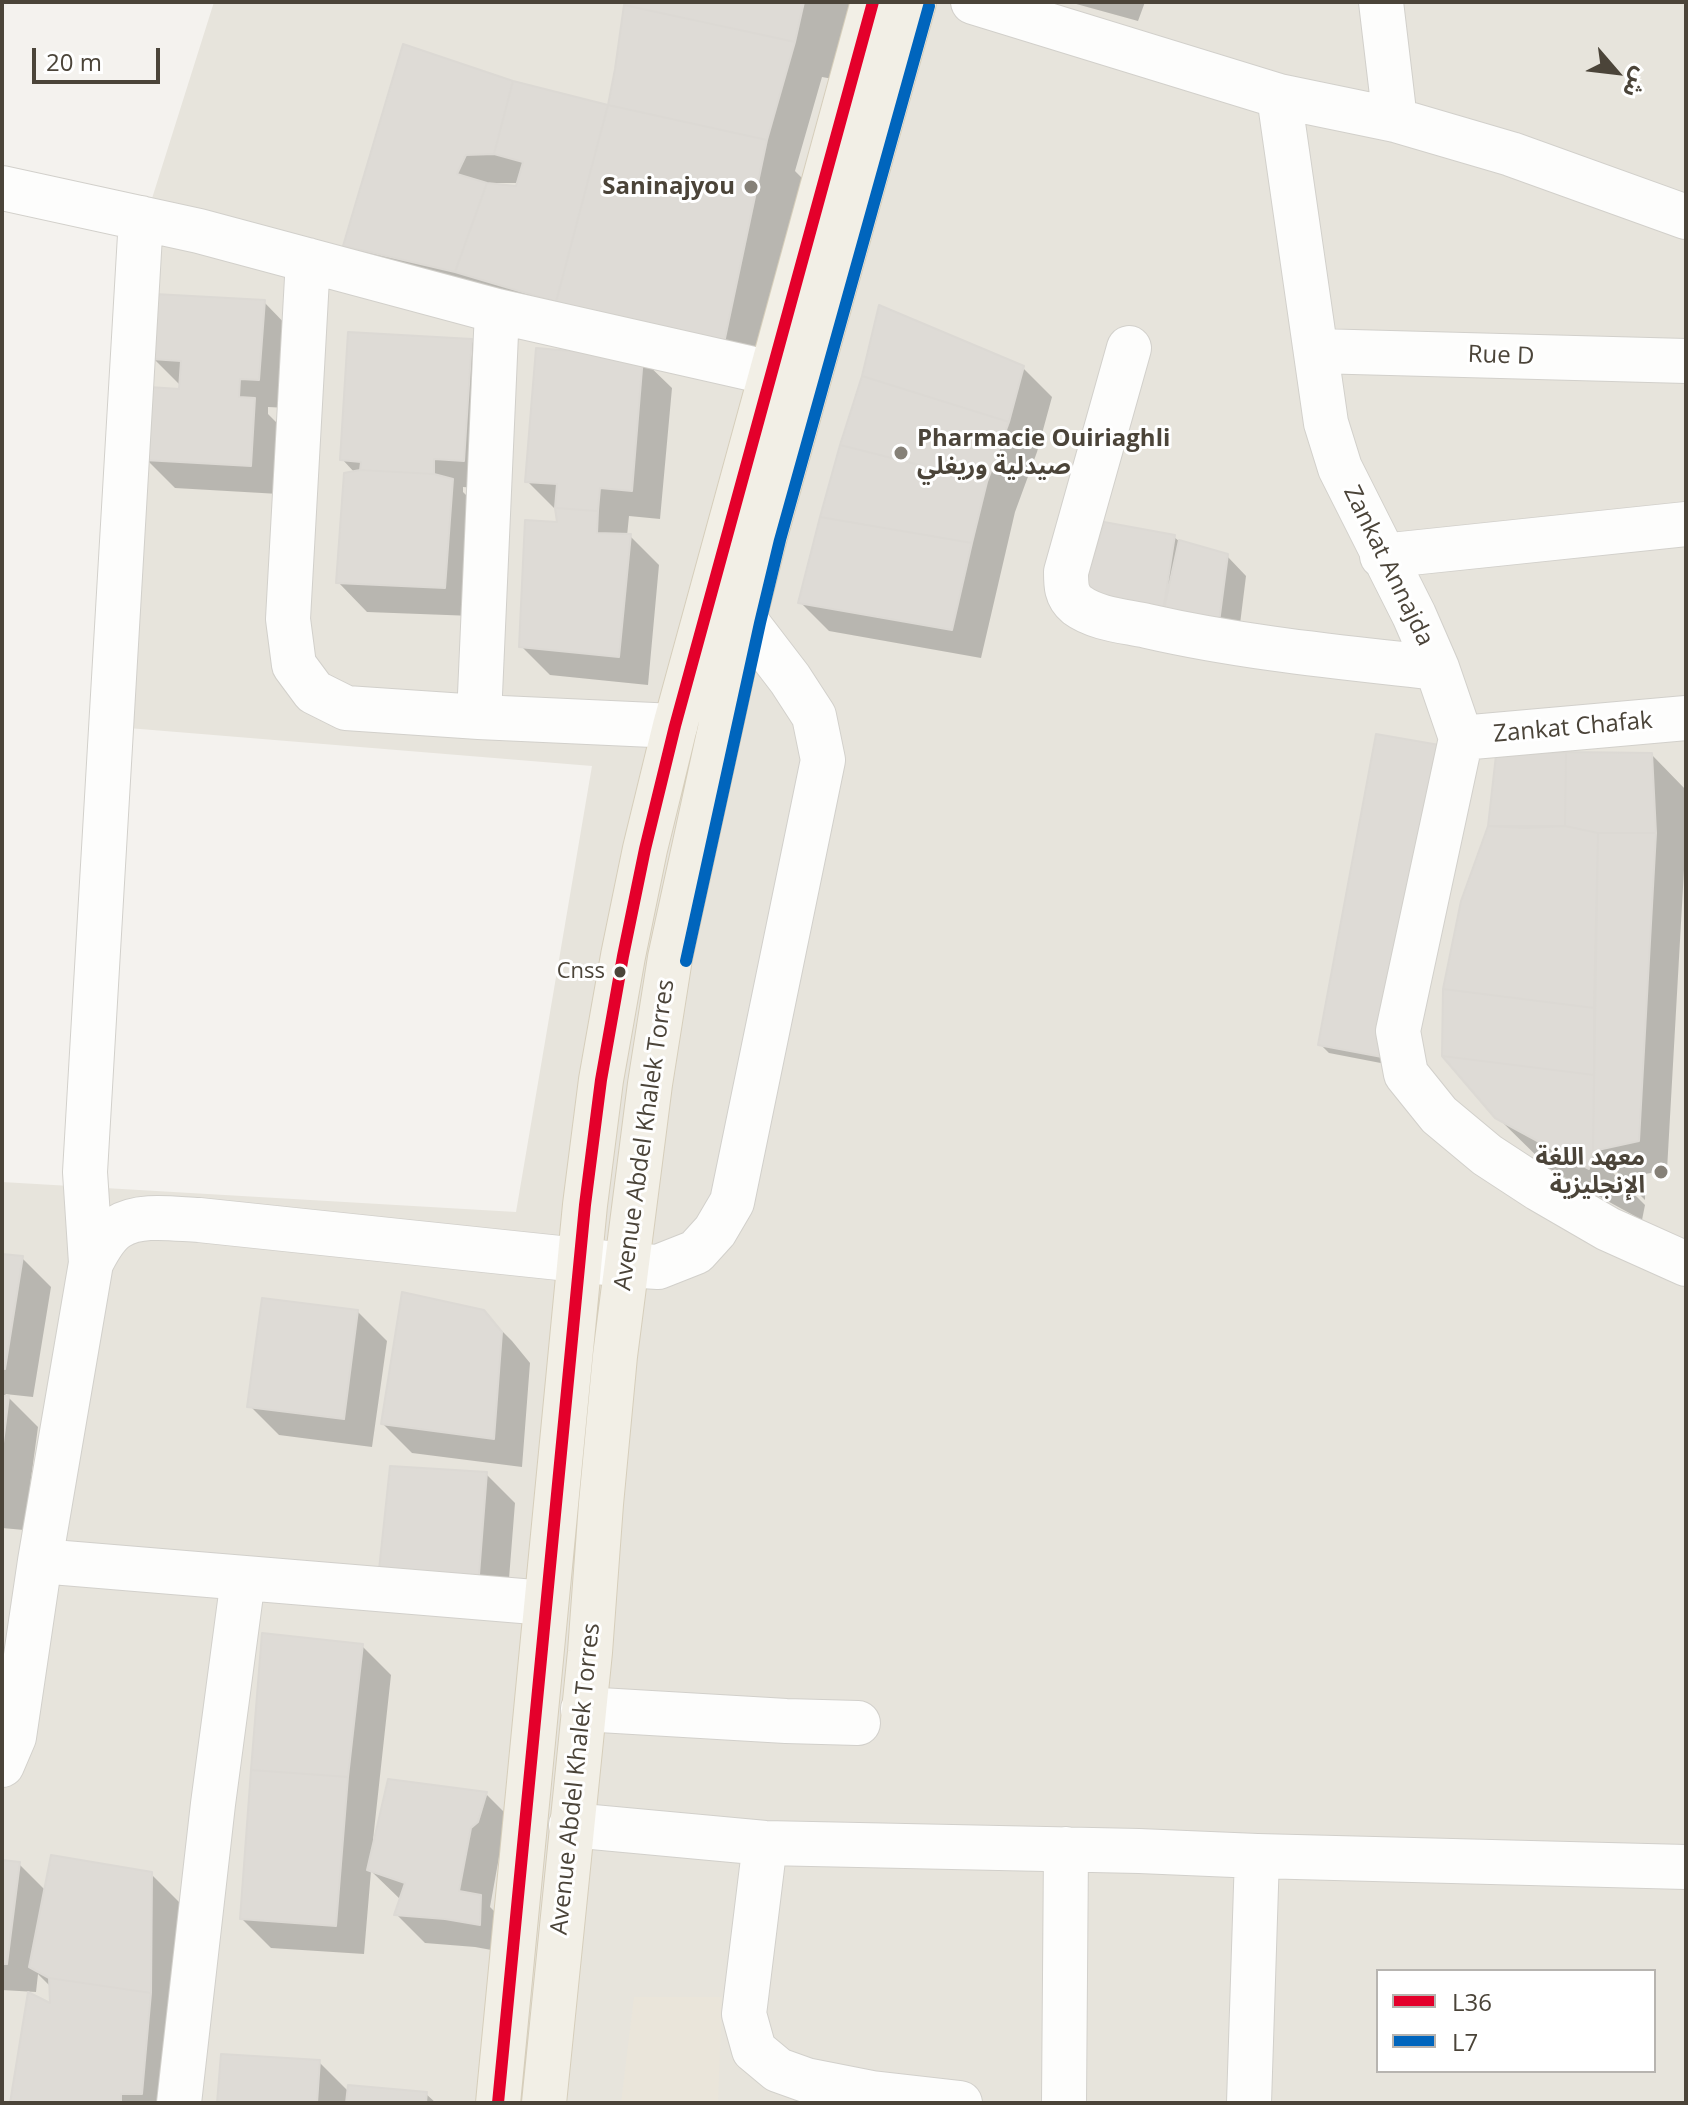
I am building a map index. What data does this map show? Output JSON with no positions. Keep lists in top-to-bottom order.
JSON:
{
  "streets": {
    "main road": ["Avenue Abdel Khalek Torres"],
    "street": ["Rue D", "Zankat Annajda", "Zankat Chafak"]
  },
  "crossings": [
    ["Rue D", "Zankat Annajda"],
    ["Zankat Annajda", "Zankat Chafak"]
  ],
  "places": [
    "Saninajyou",
    "Pharmacie Ouiriaghli صيدلية وريغلي",
    "Cnss",
    "معهد اللغة الإنجليزية"
  ],
  "lines": ["transit line L36", "transit line L7"],
  "legend": ["L36", "L7"],
  "scale_bar": "20 m",
  "north": "bottom right"
}
